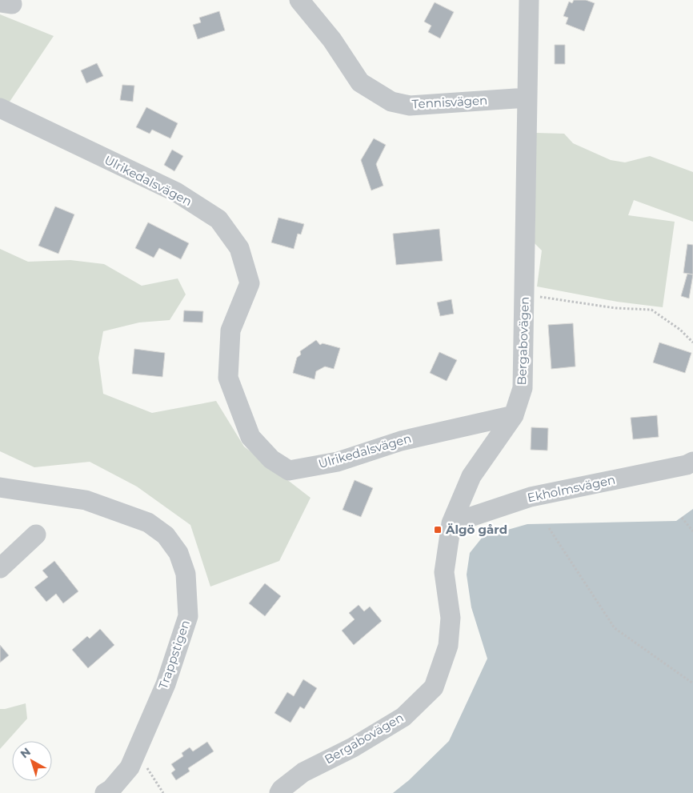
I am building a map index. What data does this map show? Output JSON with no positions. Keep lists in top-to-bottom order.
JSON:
{
  "streets": {
    "street": [
      "Tennisvägen",
      "Ulrikedalsvägen",
      "Bergabovägen",
      "Ekholmsvägen",
      "Trappstigen"
    ]
  },
  "crossings": [
    ["Tennisvägen", "Bergabovägen"],
    ["Ulrikedalsvägen", "Bergabovägen"],
    ["Bergabovägen", "Ekholmsvägen"]
  ],
  "places": {
    "transit": ["Älgö gård"]
  },
  "north": "top left"
}
